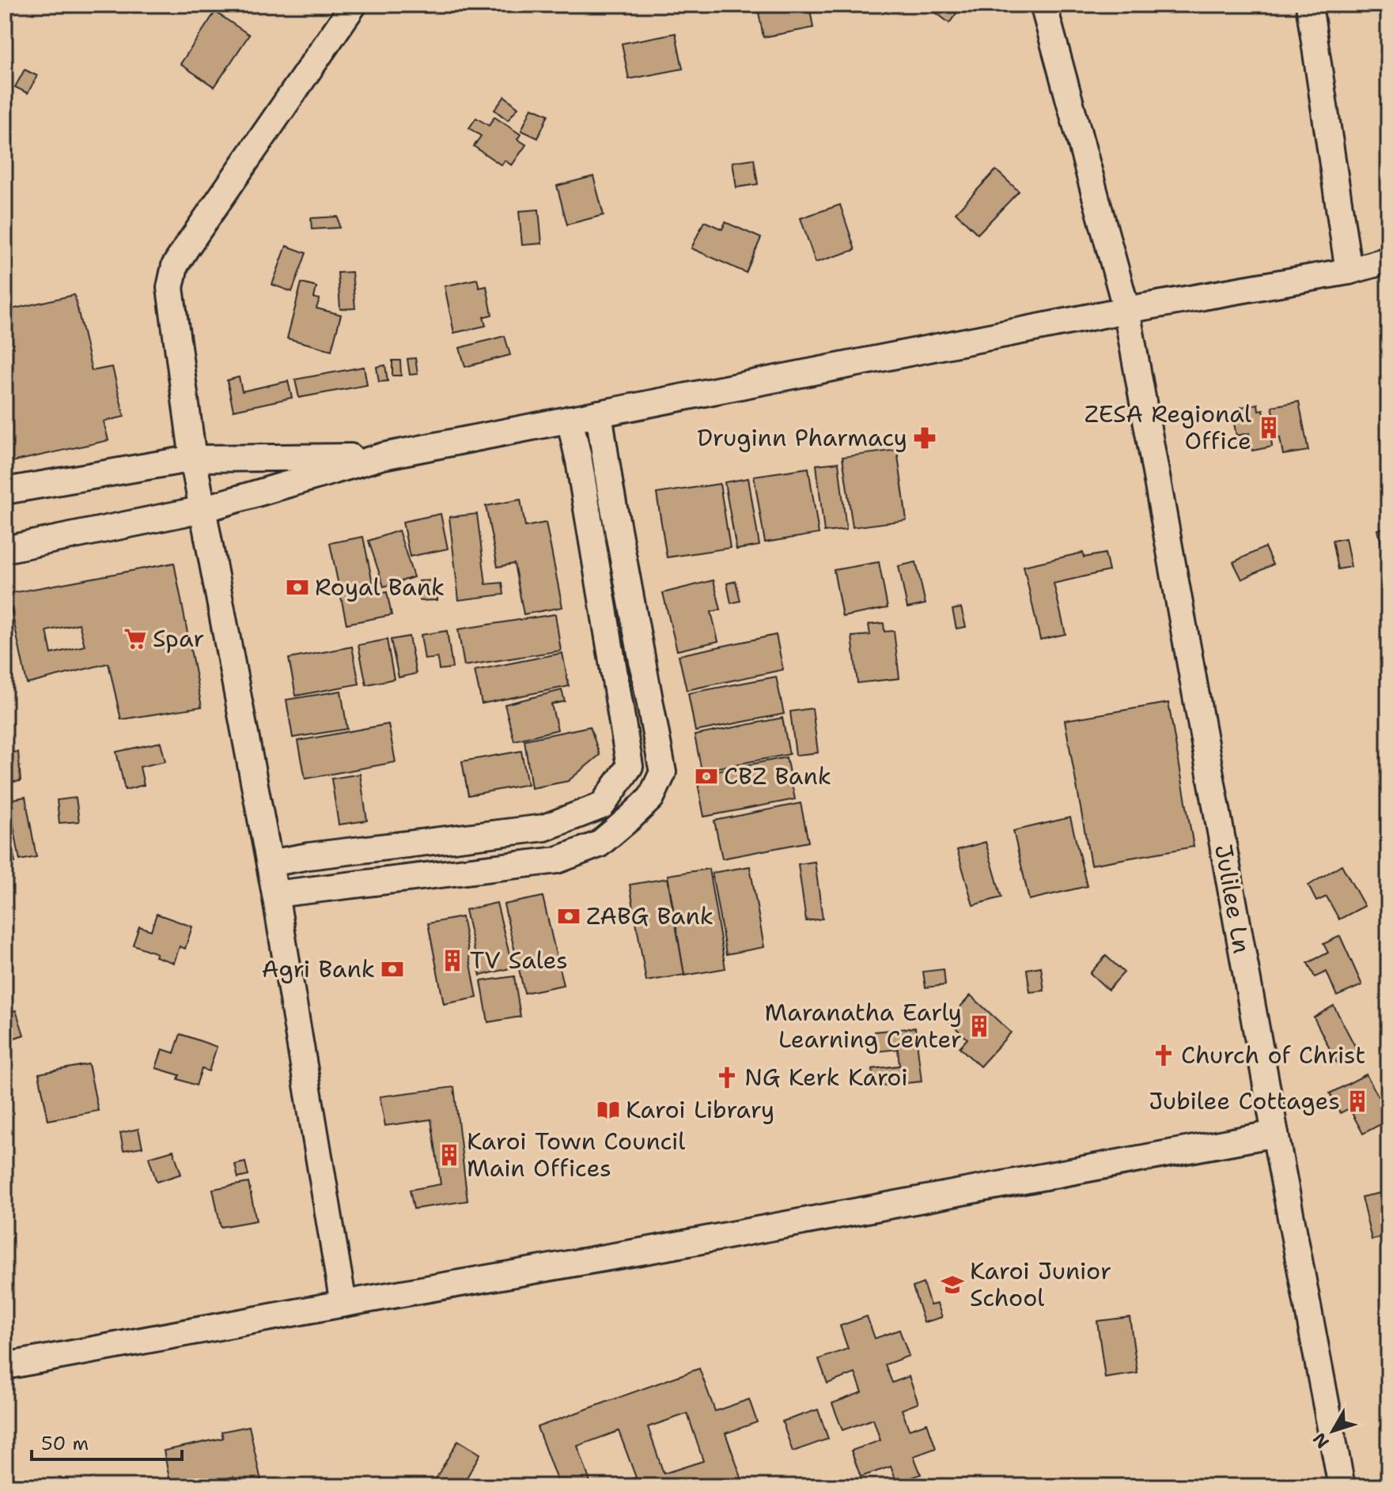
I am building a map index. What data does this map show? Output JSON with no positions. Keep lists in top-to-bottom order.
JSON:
{
  "streets": {
    "street": ["Julilee Ln"]
  },
  "places": {
    "building": [
      "ZESA Regional Office",
      "TV Sales",
      "Maranatha Early Learning Center",
      "Jubilee Cottages",
      "Karoi Town Council Main Offices"
    ],
    "pharmacy": ["Druginn Pharmacy"],
    "bank": [
      "Royal Bank",
      "CBZ Bank",
      "ZABG Bank",
      "Agri Bank"
    ],
    "supermarket": ["Spar"],
    "church": ["Church of Christ", "NG Kerk Karoi"],
    "library": ["Karoi Library"],
    "school or university": ["Karoi Junior School"]
  },
  "scale_bar": "50 m",
  "north": "bottom left"
}
